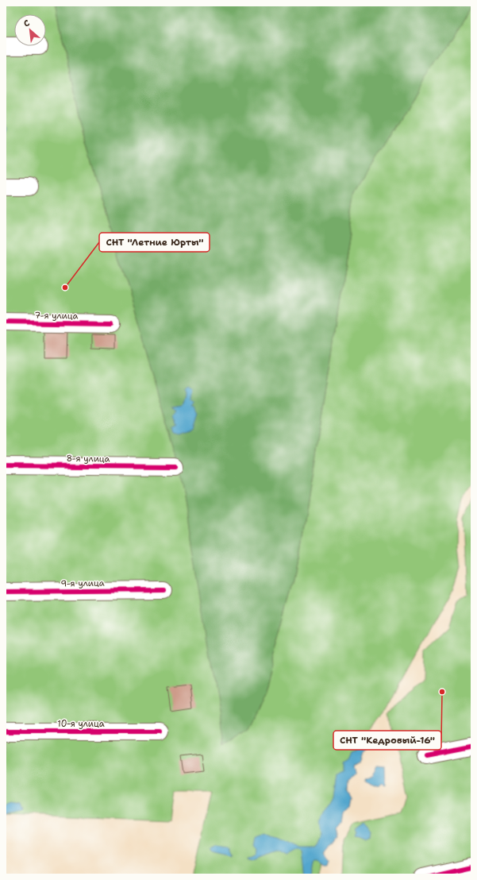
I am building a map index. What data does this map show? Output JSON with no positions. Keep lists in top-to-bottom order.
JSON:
{
  "streets": {
    "street": [
      "7-я улица",
      "8-я улица",
      "9-я улица",
      "10-я улица"
    ]
  },
  "places": ["СНТ \"Летние Юрты\"", "СНТ \"Кедровый-16\""],
  "north": "top left"
}
